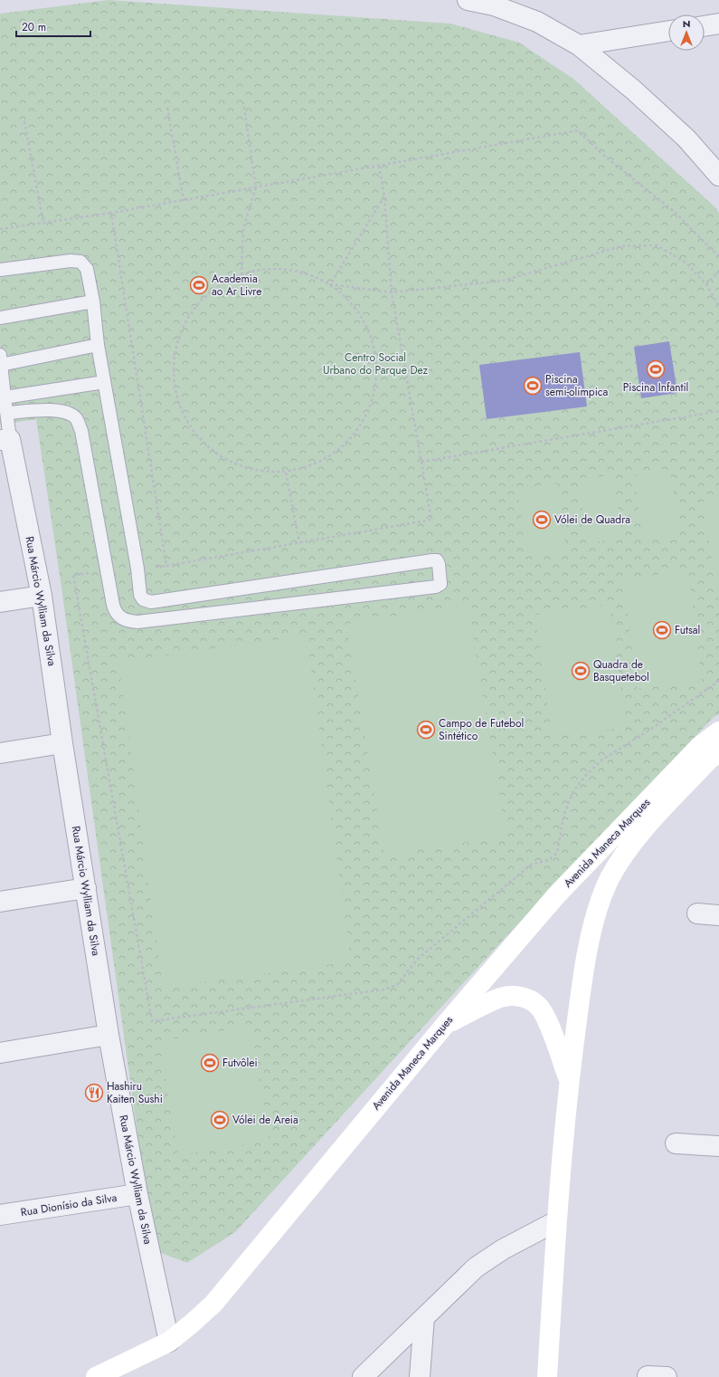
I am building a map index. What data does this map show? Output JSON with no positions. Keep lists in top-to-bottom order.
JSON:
{
  "streets": {
    "main road": ["Avenida Maneca Marques"],
    "street": ["Rua Márcio Wylliam da Silva", "Rua Dionísio da Silva"]
  },
  "crossings": [
    ["Rua Márcio Wylliam da Silva", "Avenida Maneca Marques"],
    ["Rua Márcio Wylliam da Silva", "Rua Dionísio da Silva"]
  ],
  "parks": ["Centro Social Urbano do Parque Dez"],
  "places": {
    "sports": [
      "Academia ao Ar Livre",
      "Piscina Infantil",
      "Piscina semi-olímpica",
      "Vólei de Quadra",
      "Futsal",
      "Quadra de Basquetebol",
      "Campo de Futebol Sintético",
      "Futvôlei",
      "Vólei de Areia"
    ],
    "restaurant": ["Hashiru Kaiten Sushi"]
  },
  "scale_bar": "20 m",
  "north": "top"
}
